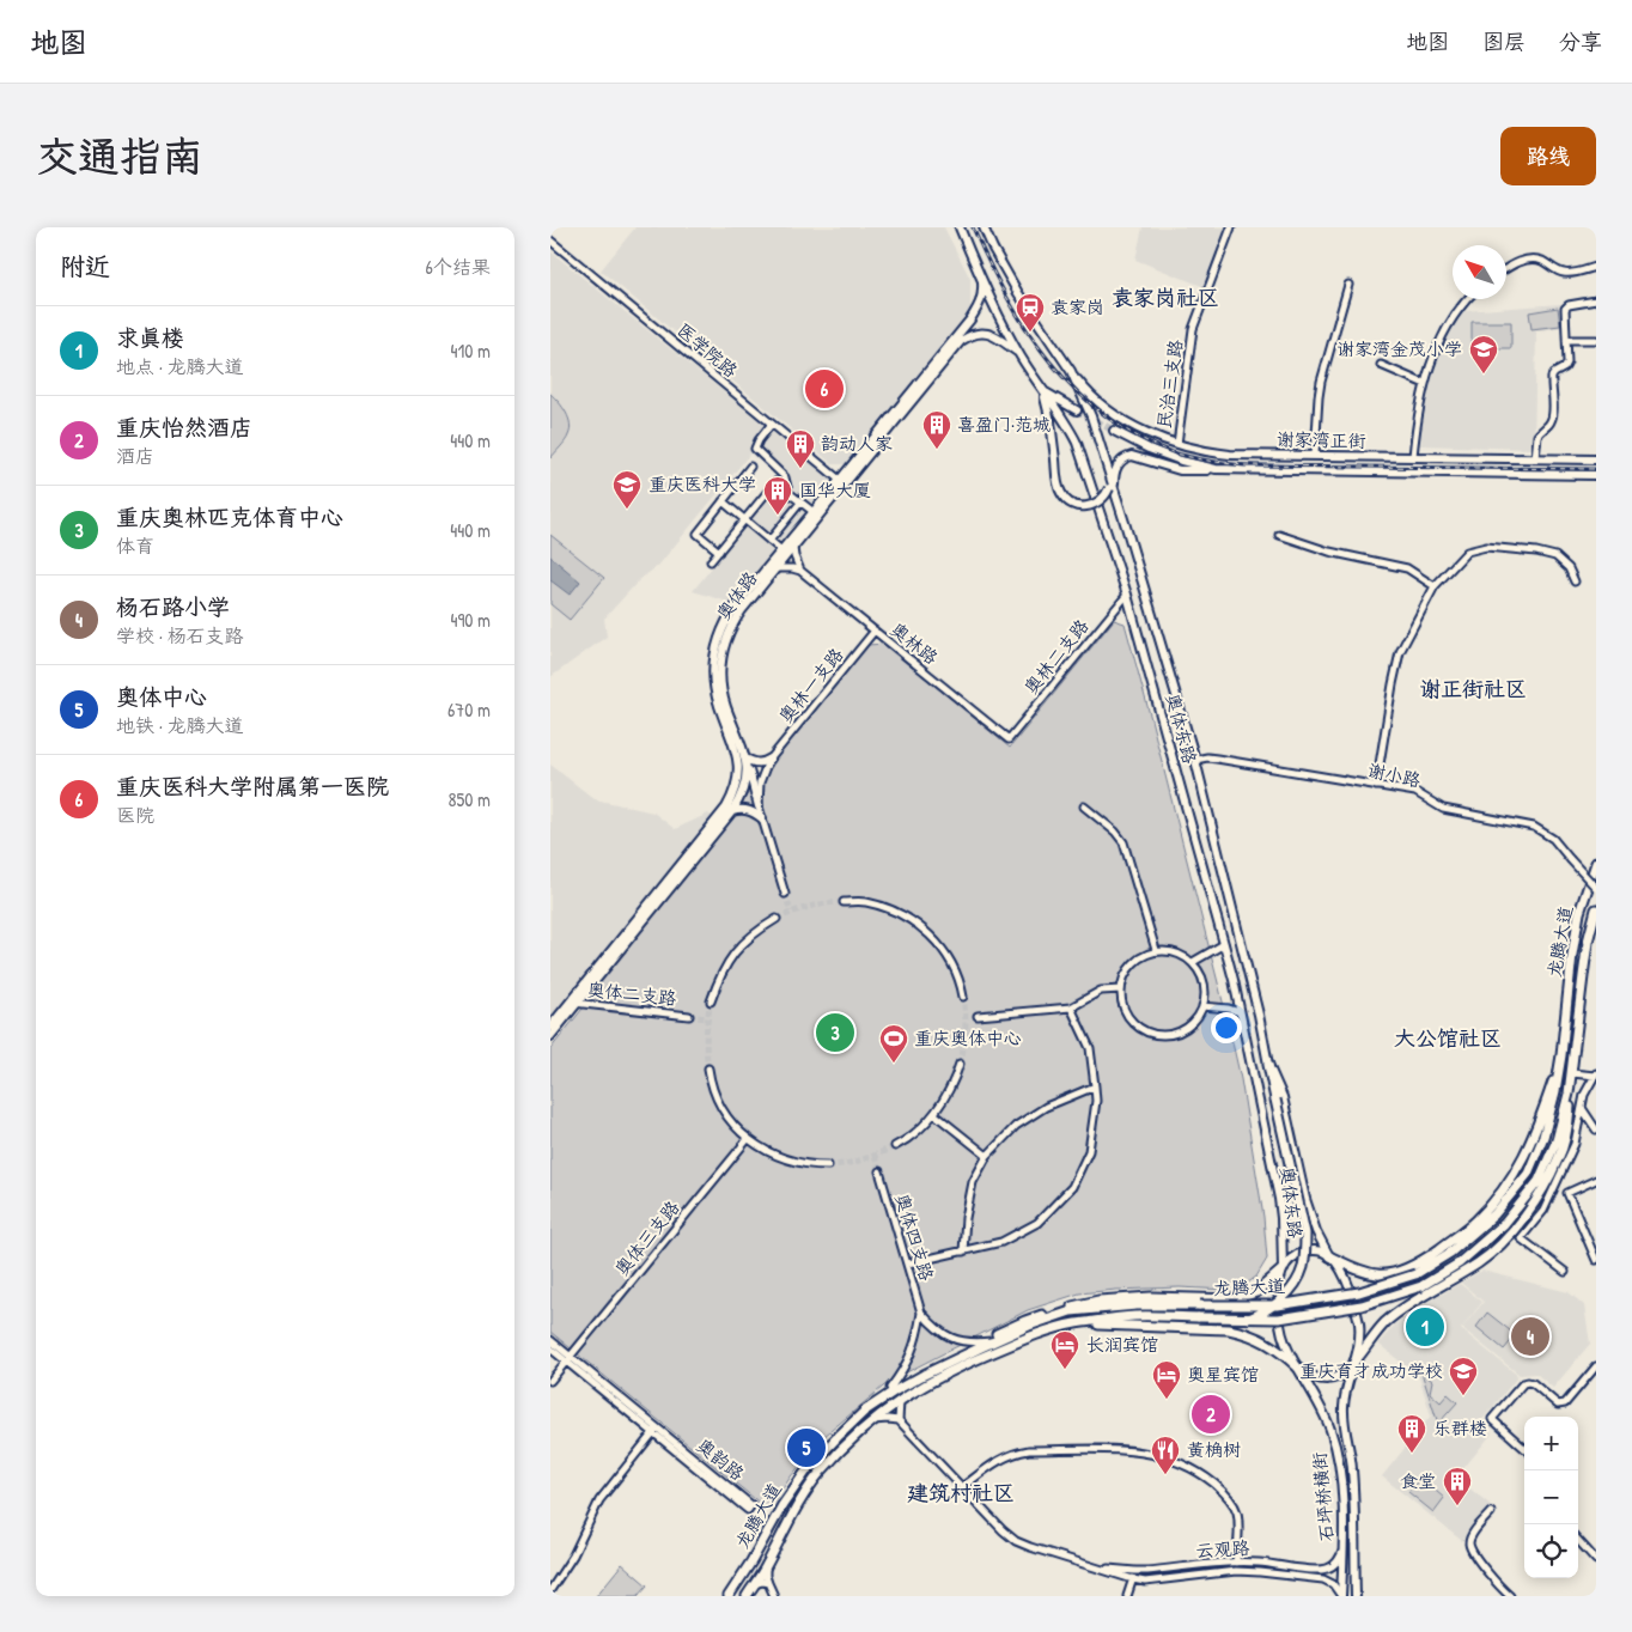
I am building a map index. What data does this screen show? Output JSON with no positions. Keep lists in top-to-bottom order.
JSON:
{
  "streets": {
    "highway": ["龙腾大道"],
    "main road": [
      "谢家湾正街",
      "奥体路",
      "奥体东路",
      "石坪桥横街"
    ],
    "street": [
      "医学院路",
      "民治三支路",
      "奥林路",
      "奥林二支路",
      "奥林一支路",
      "谢小路",
      "奥体二支路",
      "奥体四支路",
      "奥体三支路",
      "奥韵路",
      "云观路"
    ]
  },
  "crossings": [
    ["医学院路", "奥体路"],
    ["民治三支路", "谢家湾正街"],
    ["奥体路", "奥体东路"],
    ["奥体路", "奥体二支路"],
    ["奥林路", "奥林二支路"],
    ["奥林路", "奥林一支路"],
    ["奥林二支路", "奥体东路"],
    ["奥体东路", "谢小路"],
    ["奥体东路", "石坪桥横街"],
    ["奥体三支路", "奥韵路"]
  ],
  "districts": [
    "袁家岗社区",
    "谢正街社区",
    "大公馆社区",
    "建筑村社区"
  ],
  "places": {
    "station": ["袁家岗"],
    "school or university": ["谢家湾金茂小学", "重庆医科大学", "重庆育才成功学校"],
    "building": [
      "喜盈门·范城",
      "韵动人家",
      "国华大厦",
      "乐群楼",
      "食堂"
    ],
    "sports": ["重庆奥体中心"],
    "hotel": ["长润宾馆", "奥星宾馆"],
    "restaurant": ["黄桷树"]
  },
  "north": "top left",
  "page": {
    "header": "地图",
    "nav": ["地图", "图层", "分享"],
    "buttons": "路线",
    "title": "交通指南",
    "heading": ["附近", "6个结果"],
    "list": [
      {
        "mark": "1",
        "name": "求真楼",
        "note": "地点 · 龙腾大道",
        "value": "410 m"
      },
      {
        "mark": "2",
        "name": "重庆怡然酒店",
        "note": "酒店",
        "value": "440 m"
      },
      {
        "mark": "3",
        "name": "重庆奥林匹克体育中心",
        "note": "体育",
        "value": "440 m"
      },
      {
        "mark": "4",
        "name": "杨石路小学",
        "note": "学校 · 杨石支路",
        "value": "490 m"
      },
      {
        "mark": "5",
        "name": "奥体中心",
        "note": "地铁 · 龙腾大道",
        "value": "670 m"
      },
      {
        "mark": "6",
        "name": "重庆医科大学附属第一医院",
        "note": "医院",
        "value": "850 m"
      }
    ],
    "pins": [
      "6",
      "3",
      "1",
      "4",
      "2",
      "5"
    ],
    "map_buttons": ["+", "−"]
  }
}
